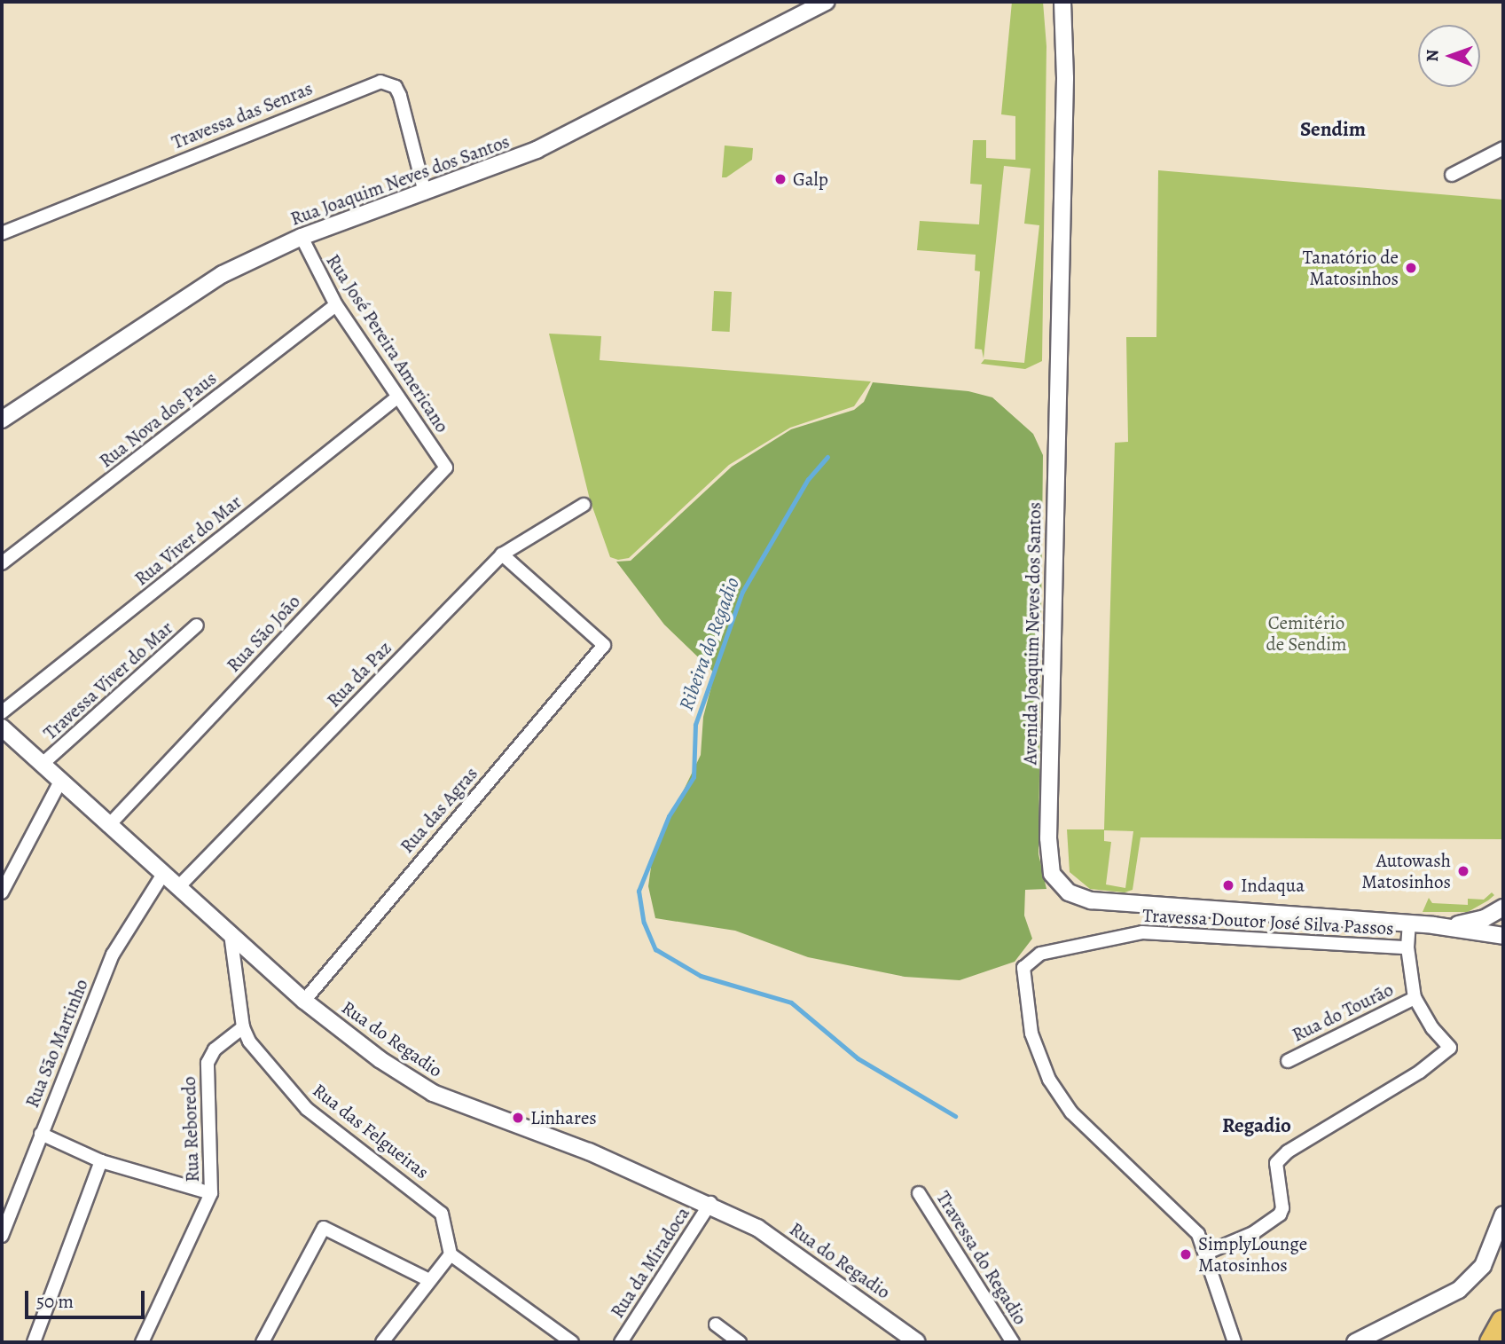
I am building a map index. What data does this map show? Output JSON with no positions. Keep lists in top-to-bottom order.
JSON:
{
  "streets": {
    "street": [
      "Travessa das Senras",
      "Rua Joaquim Neves dos Santos",
      "Rua José Pereira Americano",
      "Rua Nova dos Paus",
      "Rua Viver do Mar",
      "Rua São João",
      "Avenida Joaquim Neves dos Santos",
      "Rua da Paz",
      "Travessa Viver do Mar",
      "Rua das Agras",
      "Travessa Doutor José Silva Passos",
      "Rua do Tourão",
      "Rua do Regadio",
      "Rua São Martinho",
      "Rua Reboredo",
      "Rua das Felgueiras",
      "Travessa do Regadio",
      "Rua da Miradoca"
    ]
  },
  "crossings": [
    ["Travessa das Senras", "Rua Joaquim Neves dos Santos"],
    ["Rua Joaquim Neves dos Santos", "Rua José Pereira Americano"],
    ["Rua José Pereira Americano", "Rua Nova dos Paus"],
    ["Rua José Pereira Americano", "Rua Viver do Mar"],
    ["Rua José Pereira Americano", "Rua São João"],
    ["Rua São João", "Rua do Regadio"],
    ["Rua da Paz", "Rua das Agras"],
    ["Rua da Paz", "Rua do Regadio"],
    ["Travessa Viver do Mar", "Rua do Regadio"],
    ["Rua das Agras", "Rua do Regadio"],
    ["Rua do Regadio", "Rua São Martinho"],
    ["Rua do Regadio", "Rua das Felgueiras"],
    ["Rua do Regadio", "Rua da Miradoca"],
    ["Rua Reboredo", "Rua das Felgueiras"]
  ],
  "districts": ["Sendim", "Regadio"],
  "water": ["Ribeira do Regadio"],
  "parks": ["Cemitério de Sendim"],
  "places": [
    "Galp",
    "Tanatório de Matosinhos",
    "Autowash Matosinhos",
    "Indaqua",
    "Linhares",
    "SimplyLounge Matosinhos"
  ],
  "scale_bar": "50 m",
  "north": "left"
}
